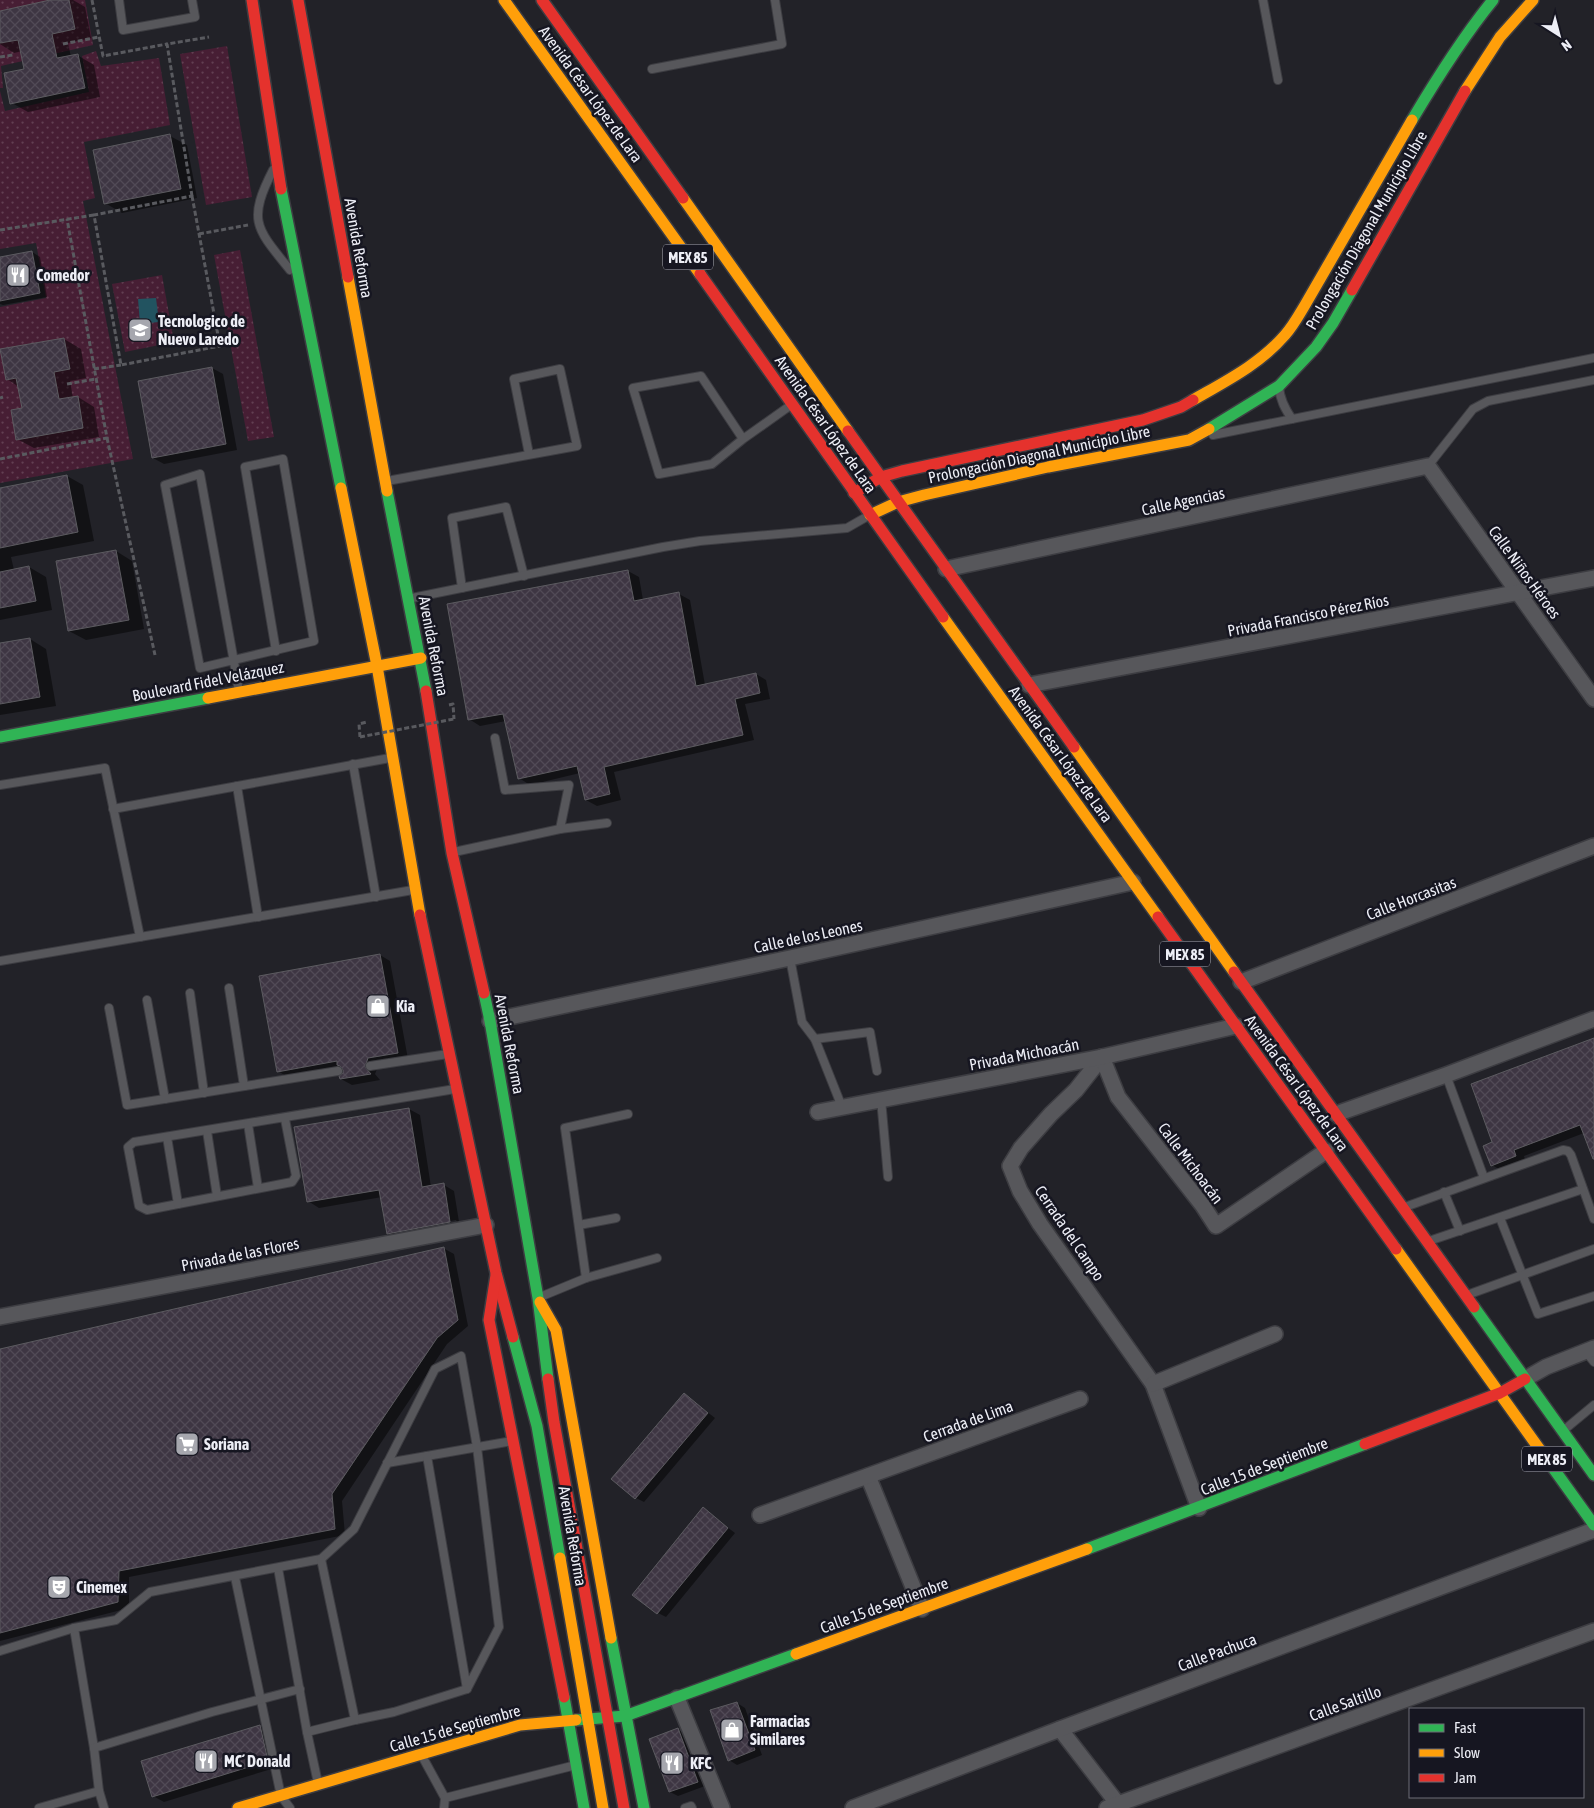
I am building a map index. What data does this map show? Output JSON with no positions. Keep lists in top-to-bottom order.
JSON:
{
  "streets": {
    "main road": [
      "Avenida César López de Lara",
      "Prolongación Diagonal Municipio Libre",
      "Avenida Reforma",
      "MEX 85",
      "Boulevard Fidel Velázquez",
      "Calle 15 de Septiembre"
    ],
    "street": [
      "Calle Agencias",
      "Calle Niños Héroes",
      "Privada Francisco Pérez Ríos",
      "Calle Horcasitas",
      "Calle de los Leones",
      "Privada Michoacán",
      "Calle Michoacán",
      "Cerrada del Campo",
      "Privada de las Flores",
      "Cerrada de Lima",
      "Calle Pachuca",
      "Calle Saltillo"
    ]
  },
  "crossings": [
    ["Avenida César López de Lara", "Prolongación Diagonal Municipio Libre"],
    ["Avenida César López de Lara", "Calle Agencias"],
    ["Avenida César López de Lara", "Privada Francisco Pérez Ríos"],
    ["Avenida César López de Lara", "Calle Horcasitas"],
    ["Avenida César López de Lara", "Calle de los Leones"],
    ["Avenida César López de Lara", "Privada Michoacán"],
    ["Avenida César López de Lara", "Calle Michoacán"],
    ["Avenida César López de Lara", "Calle 15 de Septiembre"],
    ["Avenida Reforma", "Boulevard Fidel Velázquez"],
    ["Avenida Reforma", "Calle de los Leones"],
    ["Avenida Reforma", "Privada de las Flores"],
    ["Avenida Reforma", "Calle 15 de Septiembre"],
    ["Calle Agencias", "Calle Niños Héroes"],
    ["Calle Niños Héroes", "Privada Francisco Pérez Ríos"],
    ["Privada Michoacán", "Calle Michoacán"],
    ["Privada Michoacán", "Cerrada del Campo"],
    ["Calle Michoacán", "Cerrada del Campo"],
    ["Cerrada del Campo", "Calle 15 de Septiembre"]
  ],
  "places": {
    "restaurant": ["Comedor", "MC´ Donald", "KFC"],
    "school or university": ["Tecnologico de Nuevo Laredo"],
    "shop": ["Kia", "Farmacias Similares"],
    "supermarket": ["Soriana"],
    "theatre": ["Cinemex"]
  },
  "legend": ["Fast", "Slow", "Jam"],
  "north": "bottom right"
}
